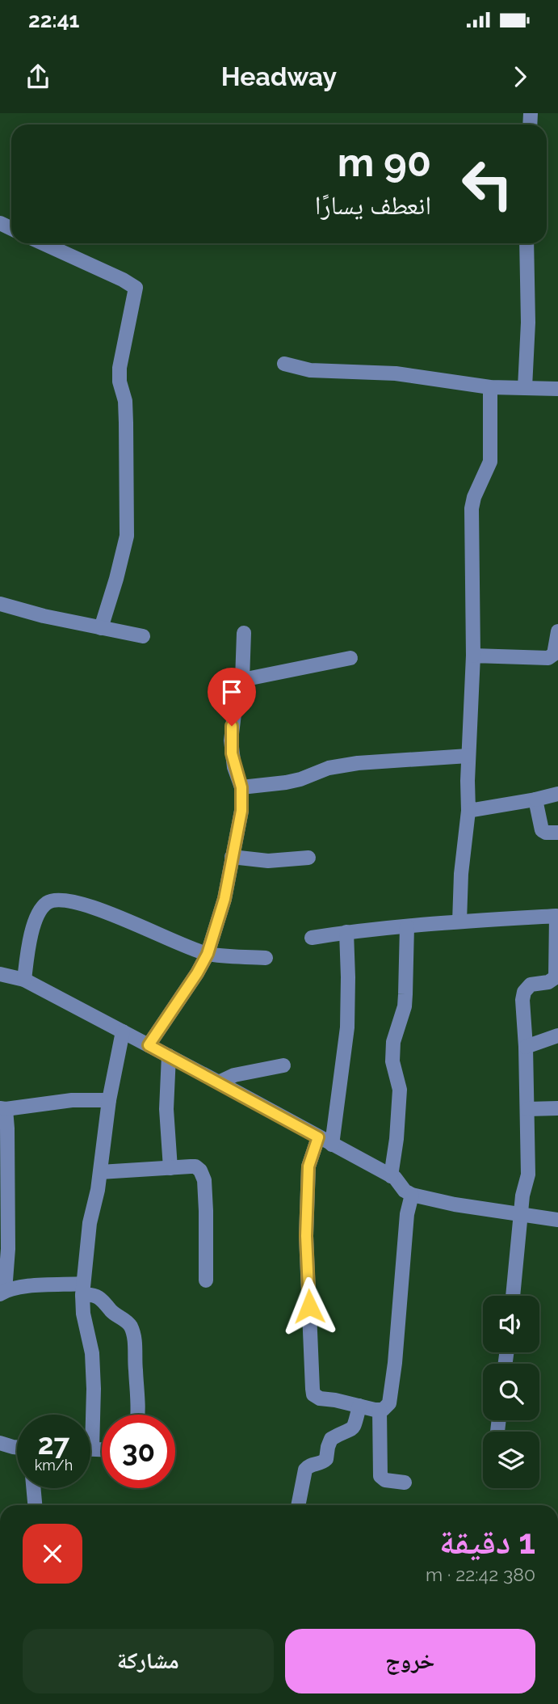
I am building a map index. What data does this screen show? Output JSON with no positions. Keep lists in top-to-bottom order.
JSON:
{
  "page": {
    "status": "22:41",
    "header": "Headway",
    "turn": ["90 m", "انعطف يسارًا"],
    "speed": "27 km/h",
    "limit": "30",
    "heading": ["1 دقيقة", "380 m · 22:42"],
    "buttons": ["خروج", "مشاركة"]
  }
}
